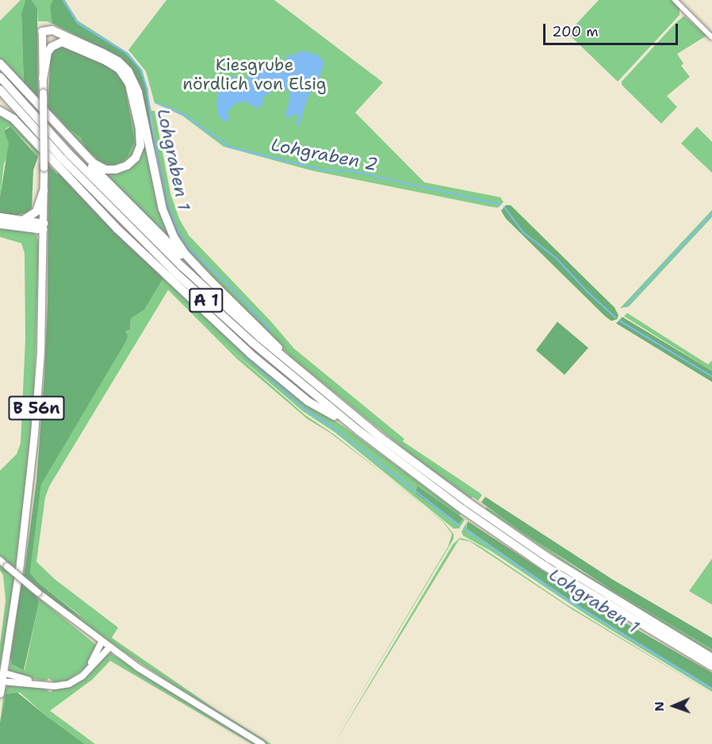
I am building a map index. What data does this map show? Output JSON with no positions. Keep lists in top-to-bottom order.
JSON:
{
  "streets": {
    "highway": ["A 1"],
    "main road": ["B 56n"]
  },
  "water": ["Lohgraben 2", "Lohgraben 1"],
  "parks": ["Kiesgrube nördlich von Elsig"],
  "scale_bar": "200 m",
  "north": "left"
}
